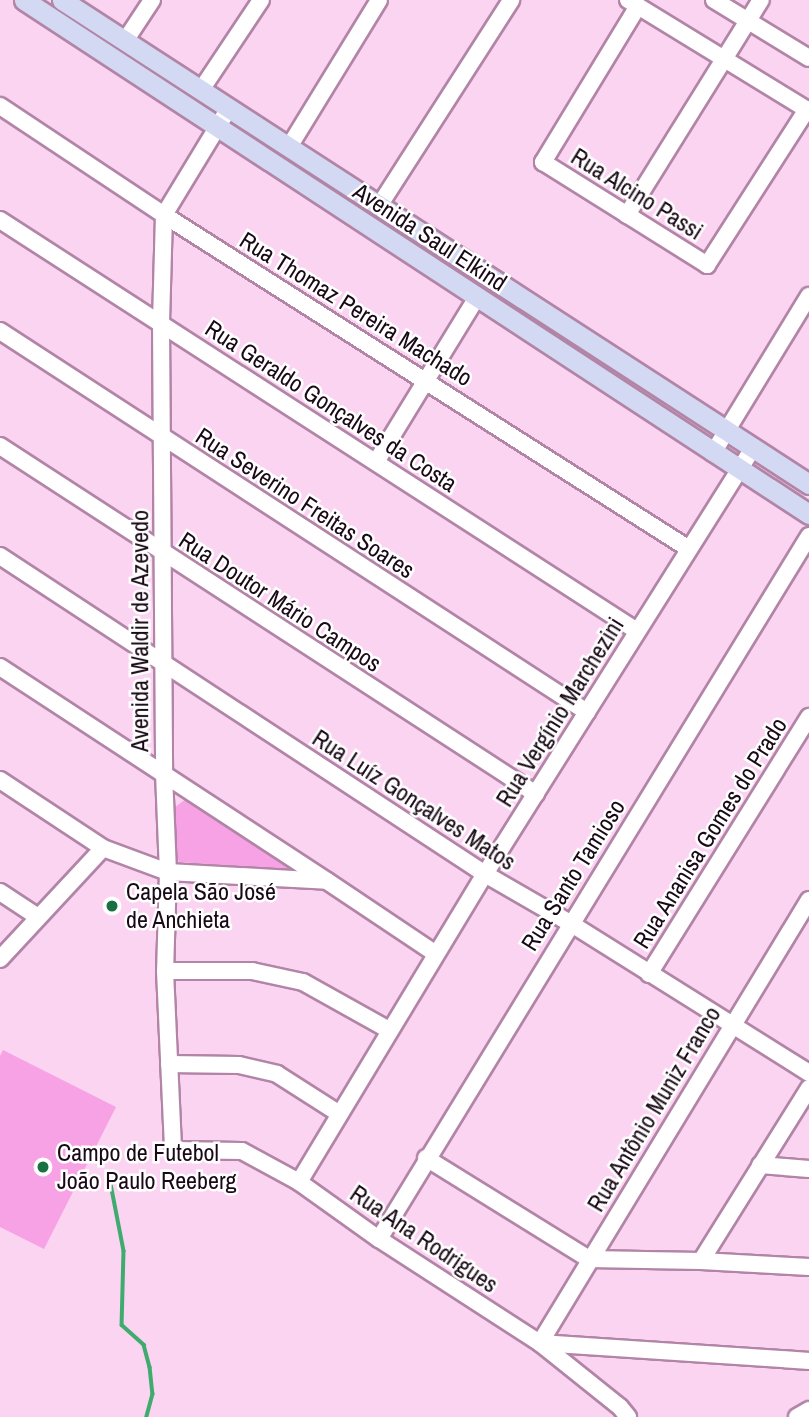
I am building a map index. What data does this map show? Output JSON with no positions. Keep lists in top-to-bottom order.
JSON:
{
  "streets": {
    "main road": ["Avenida Saul Elkind"],
    "street": [
      "Rua Alcino Passi",
      "Rua Thomaz Pereira Machado",
      "Rua Geraldo Gonçalves da Costa",
      "Rua Severino Freitas Soares",
      "Rua Doutor Mário Campos",
      "Avenida Waldir de Azevedo",
      "Rua Vergínio Marchezini",
      "Rua Luíz Gonçalves Matos",
      "Rua Ananisa Gomes do Prado",
      "Rua Santo Tamioso",
      "Rua Antônio Muniz Franco",
      "Rua Ana Rodrigues"
    ]
  },
  "crossings": [
    ["Avenida Saul Elkind", "Rua Vergínio Marchezini"],
    ["Rua Thomaz Pereira Machado", "Avenida Waldir de Azevedo"],
    ["Rua Thomaz Pereira Machado", "Rua Vergínio Marchezini"],
    ["Rua Geraldo Gonçalves da Costa", "Avenida Waldir de Azevedo"],
    ["Rua Geraldo Gonçalves da Costa", "Rua Vergínio Marchezini"],
    ["Rua Severino Freitas Soares", "Avenida Waldir de Azevedo"],
    ["Rua Severino Freitas Soares", "Rua Vergínio Marchezini"],
    ["Rua Doutor Mário Campos", "Avenida Waldir de Azevedo"],
    ["Rua Doutor Mário Campos", "Rua Vergínio Marchezini"],
    ["Avenida Waldir de Azevedo", "Rua Luíz Gonçalves Matos"],
    ["Avenida Waldir de Azevedo", "Rua Ana Rodrigues"],
    ["Rua Vergínio Marchezini", "Rua Luíz Gonçalves Matos"],
    ["Rua Vergínio Marchezini", "Rua Ana Rodrigues"],
    ["Rua Luíz Gonçalves Matos", "Rua Ananisa Gomes do Prado"],
    ["Rua Luíz Gonçalves Matos", "Rua Santo Tamioso"],
    ["Rua Luíz Gonçalves Matos", "Rua Antônio Muniz Franco"],
    ["Rua Santo Tamioso", "Rua Ana Rodrigues"],
    ["Rua Antônio Muniz Franco", "Rua Ana Rodrigues"]
  ],
  "places": ["Capela São José de Anchieta", "Campo de Futebol João Paulo Reeberg"]
}
